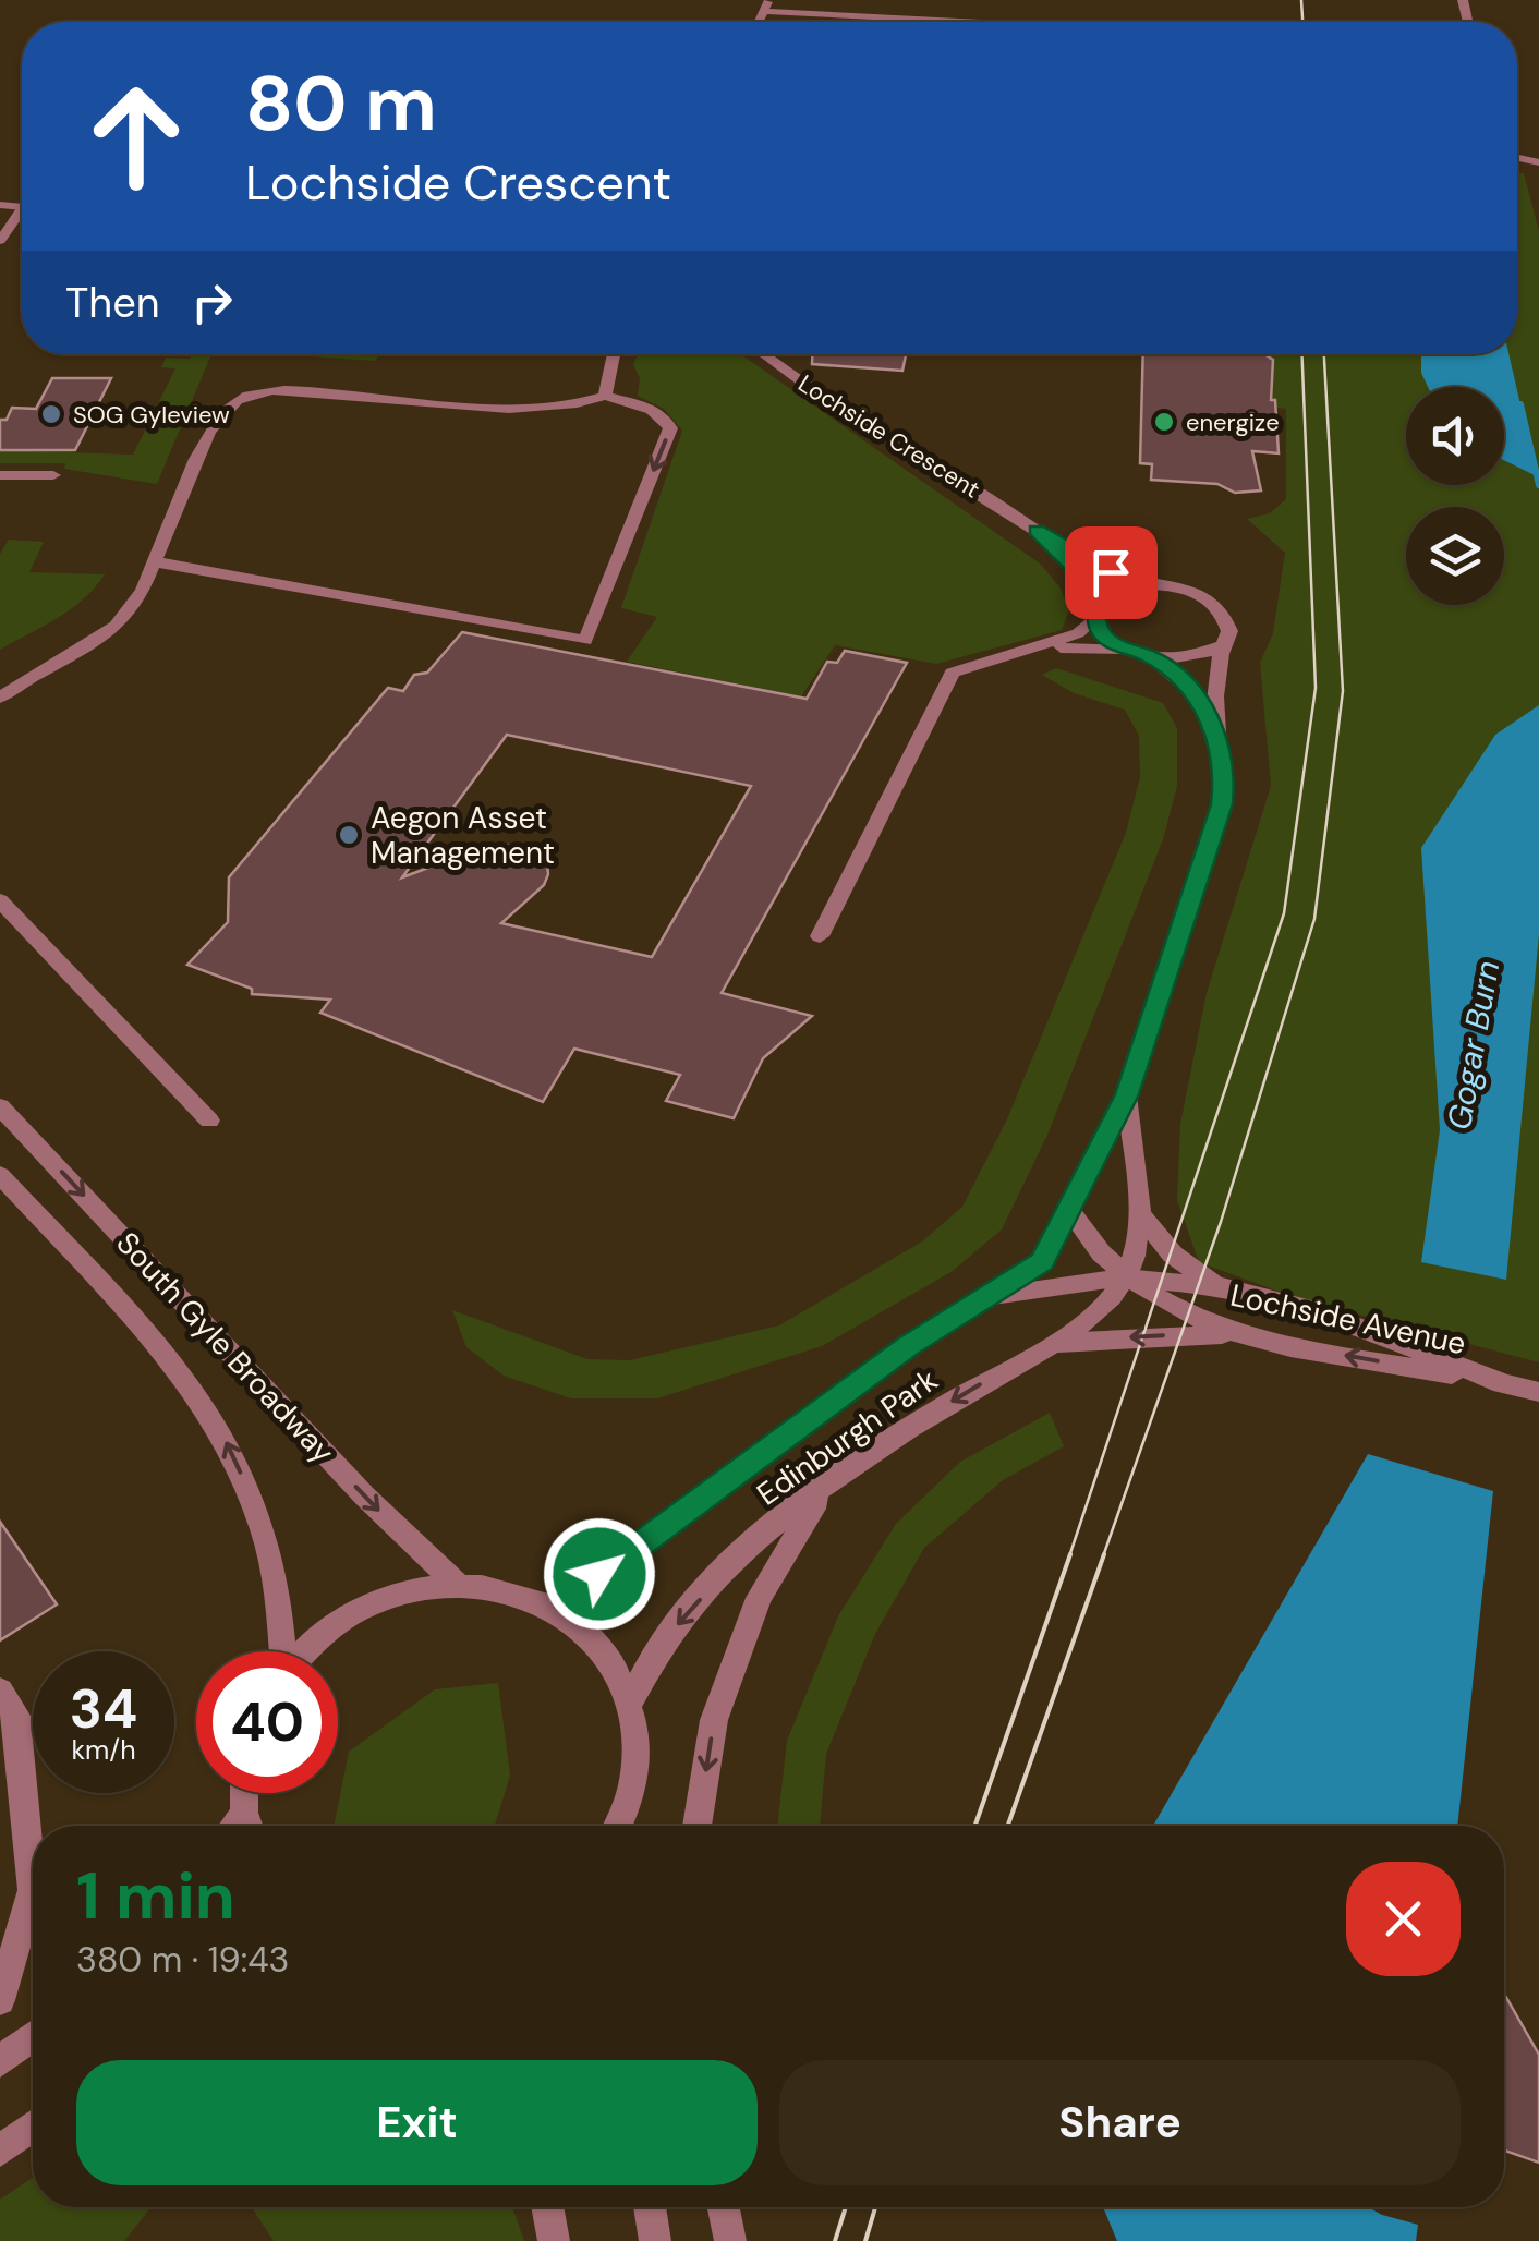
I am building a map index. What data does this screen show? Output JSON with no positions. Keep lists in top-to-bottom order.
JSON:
{
  "streets": {
    "street": [
      "Lochside Crescent",
      "Lochside Avenue",
      "South Gyle Broadway",
      "Edinburgh Park"
    ]
  },
  "crossings": [
    ["Lochside Crescent", "Lochside Avenue"],
    ["Lochside Crescent", "Edinburgh Park"],
    ["Lochside Avenue", "Edinburgh Park"],
    ["South Gyle Broadway", "Edinburgh Park"]
  ],
  "water": ["Gogar Burn"],
  "places": ["SOG Gyleview", "energize", "Aegon Asset Management"],
  "page": {
    "turn": ["80 m", "Lochside Crescent"],
    "then": "Then",
    "speed": "34 km/h",
    "limit": "40",
    "heading": ["1 min", "380 m · 19:43"],
    "buttons": ["Exit", "Share"]
  }
}
